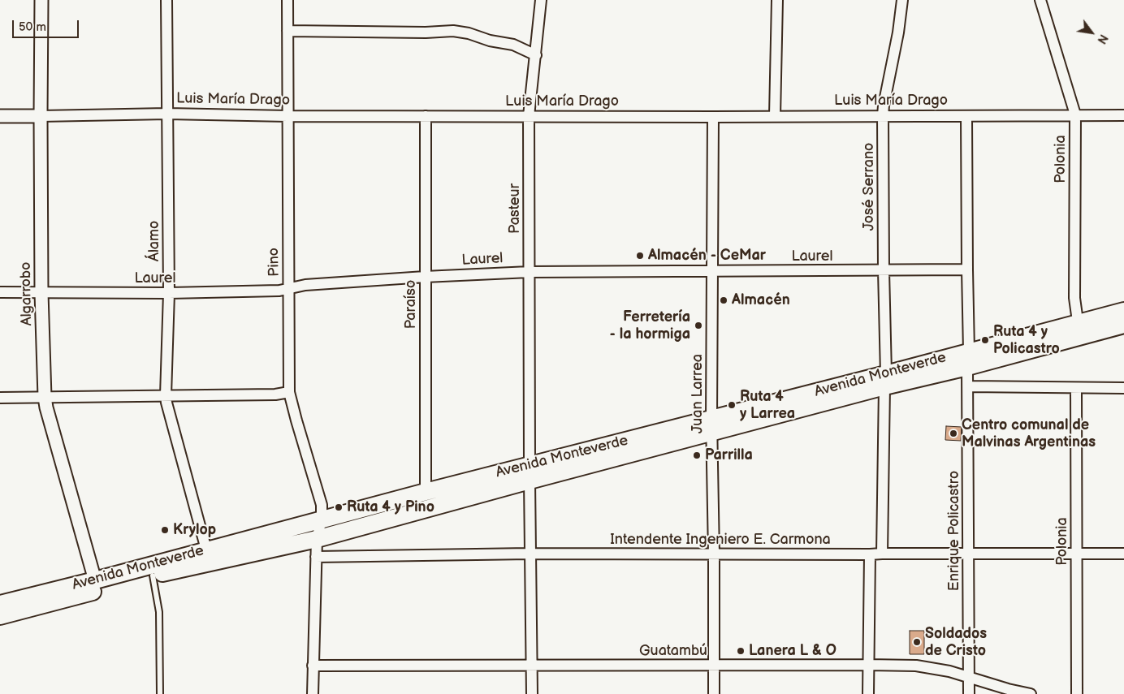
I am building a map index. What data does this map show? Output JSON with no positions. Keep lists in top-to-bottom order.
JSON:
{
  "streets": {
    "main road": ["Avenida Monteverde"],
    "street": [
      "Luis María Drago",
      "Polonia",
      "José Serrano",
      "Pasteur",
      "Álamo",
      "Laurel",
      "Pino",
      "Algarrobo",
      "Paraíso",
      "Juan Larrea",
      "Enrique Policastro",
      "Intendente Ingeniero E. Carmona",
      "Guatambú"
    ]
  },
  "crossings": [
    ["Luis María Drago", "Polonia"],
    ["Luis María Drago", "José Serrano"],
    ["Luis María Drago", "Pasteur"],
    ["Luis María Drago", "Álamo"],
    ["Luis María Drago", "Pino"],
    ["Luis María Drago", "Algarrobo"],
    ["Luis María Drago", "Paraíso"],
    ["Luis María Drago", "Juan Larrea"],
    ["Luis María Drago", "Enrique Policastro"],
    ["Polonia", "Avenida Monteverde"],
    ["Polonia", "Intendente Ingeniero E. Carmona"],
    ["José Serrano", "Laurel"],
    ["José Serrano", "Avenida Monteverde"],
    ["José Serrano", "Intendente Ingeniero E. Carmona"],
    ["Pasteur", "Laurel"],
    ["Pasteur", "Avenida Monteverde"],
    ["Pasteur", "Intendente Ingeniero E. Carmona"],
    ["Pasteur", "Guatambú"],
    ["Álamo", "Laurel"],
    ["Álamo", "Avenida Monteverde"],
    ["Laurel", "Pino"],
    ["Laurel", "Algarrobo"],
    ["Laurel", "Paraíso"],
    ["Laurel", "Juan Larrea"],
    ["Laurel", "Enrique Policastro"],
    ["Pino", "Avenida Monteverde"],
    ["Algarrobo", "Avenida Monteverde"],
    ["Paraíso", "Avenida Monteverde"],
    ["Avenida Monteverde", "Juan Larrea"],
    ["Avenida Monteverde", "Enrique Policastro"],
    ["Juan Larrea", "Intendente Ingeniero E. Carmona"],
    ["Juan Larrea", "Guatambú"],
    ["Enrique Policastro", "Intendente Ingeniero E. Carmona"],
    ["Enrique Policastro", "Guatambú"]
  ],
  "places": [
    "Almacén - CeMar",
    "Almacén",
    "Ferretería - la hormiga",
    "Ruta 4 y Policastro",
    "Ruta 4 y Larrea",
    "Centro comunal de Malvinas Argentinas",
    "Parrilla",
    "Ruta 4 y Pino",
    "Krylop",
    "Soldados de Cristo",
    "Lanera L & O"
  ],
  "scale_bar": "50 m",
  "north": "bottom right"
}
